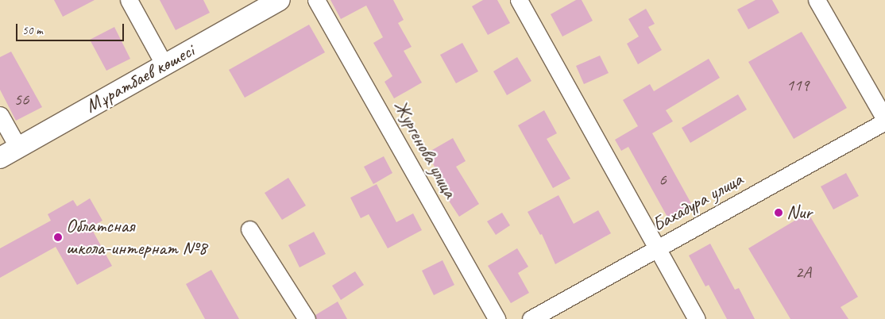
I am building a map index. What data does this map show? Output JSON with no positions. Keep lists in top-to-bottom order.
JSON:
{
  "streets": {
    "street": ["Мұратбаев көшесі", "Жургенова улица", "Бахадура улица"]
  },
  "places": ["Nur", "Облатсная школа-интернат №8"],
  "house_numbers": [
    "119",
    "56",
    "6",
    "2А"
  ],
  "scale_bar": "50 m"
}
